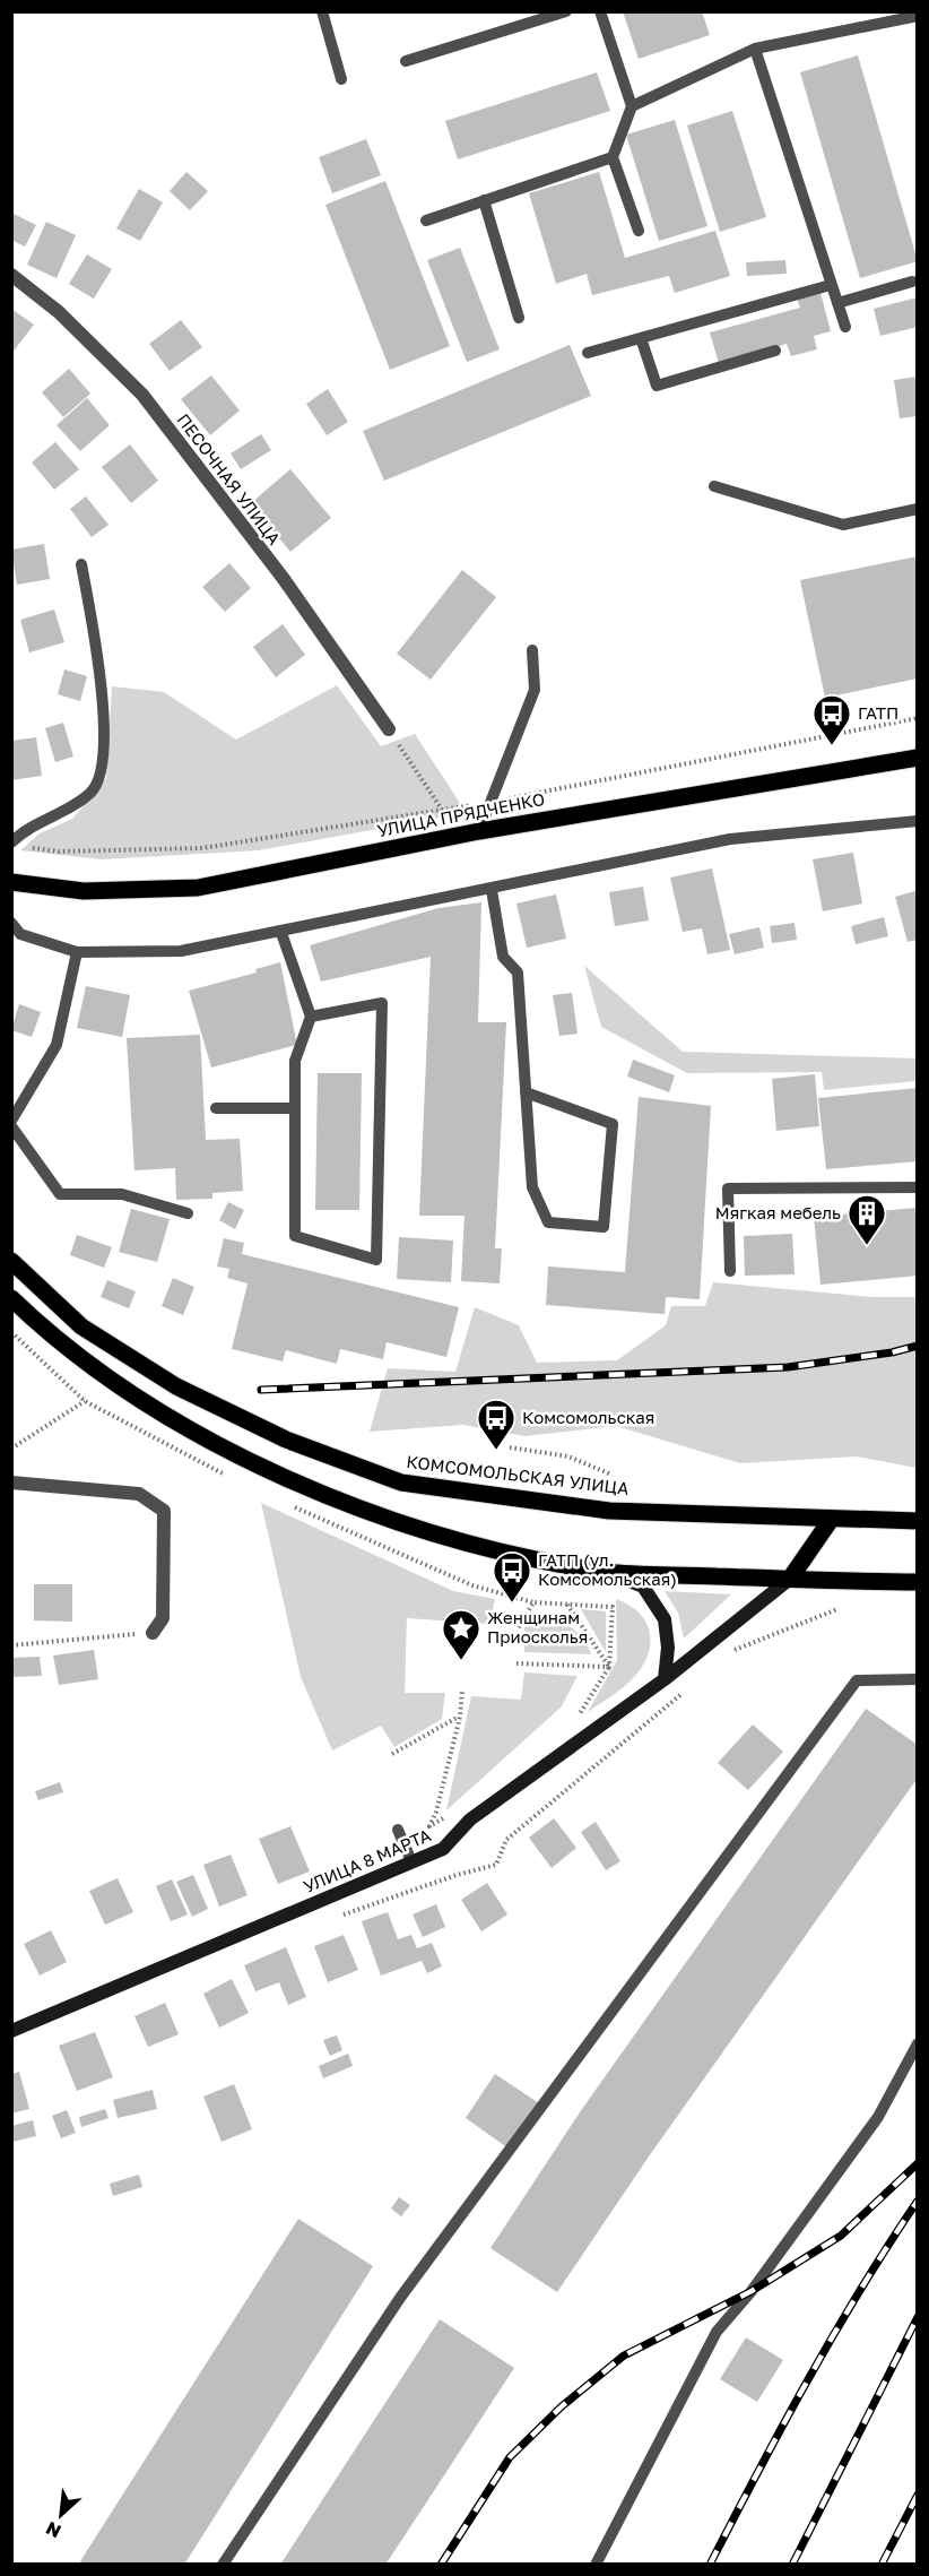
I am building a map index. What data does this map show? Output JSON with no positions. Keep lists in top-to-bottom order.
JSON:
{
  "streets": {
    "main road": ["УЛИЦА ПРЯДЧЕНКО", "КОМСОМОЛЬСКАЯ УЛИЦА", "УЛИЦА 8 МАРТА"],
    "street": ["ПЕСОЧНАЯ УЛИЦА"]
  },
  "places": {
    "bus stop": ["ГАТП", "Комсомольская", "ГАТП (ул. Комсомольская)"],
    "building": ["Мягкая мебель"],
    "place": ["Женщинам Приосколья"]
  },
  "north": "bottom left"
}
